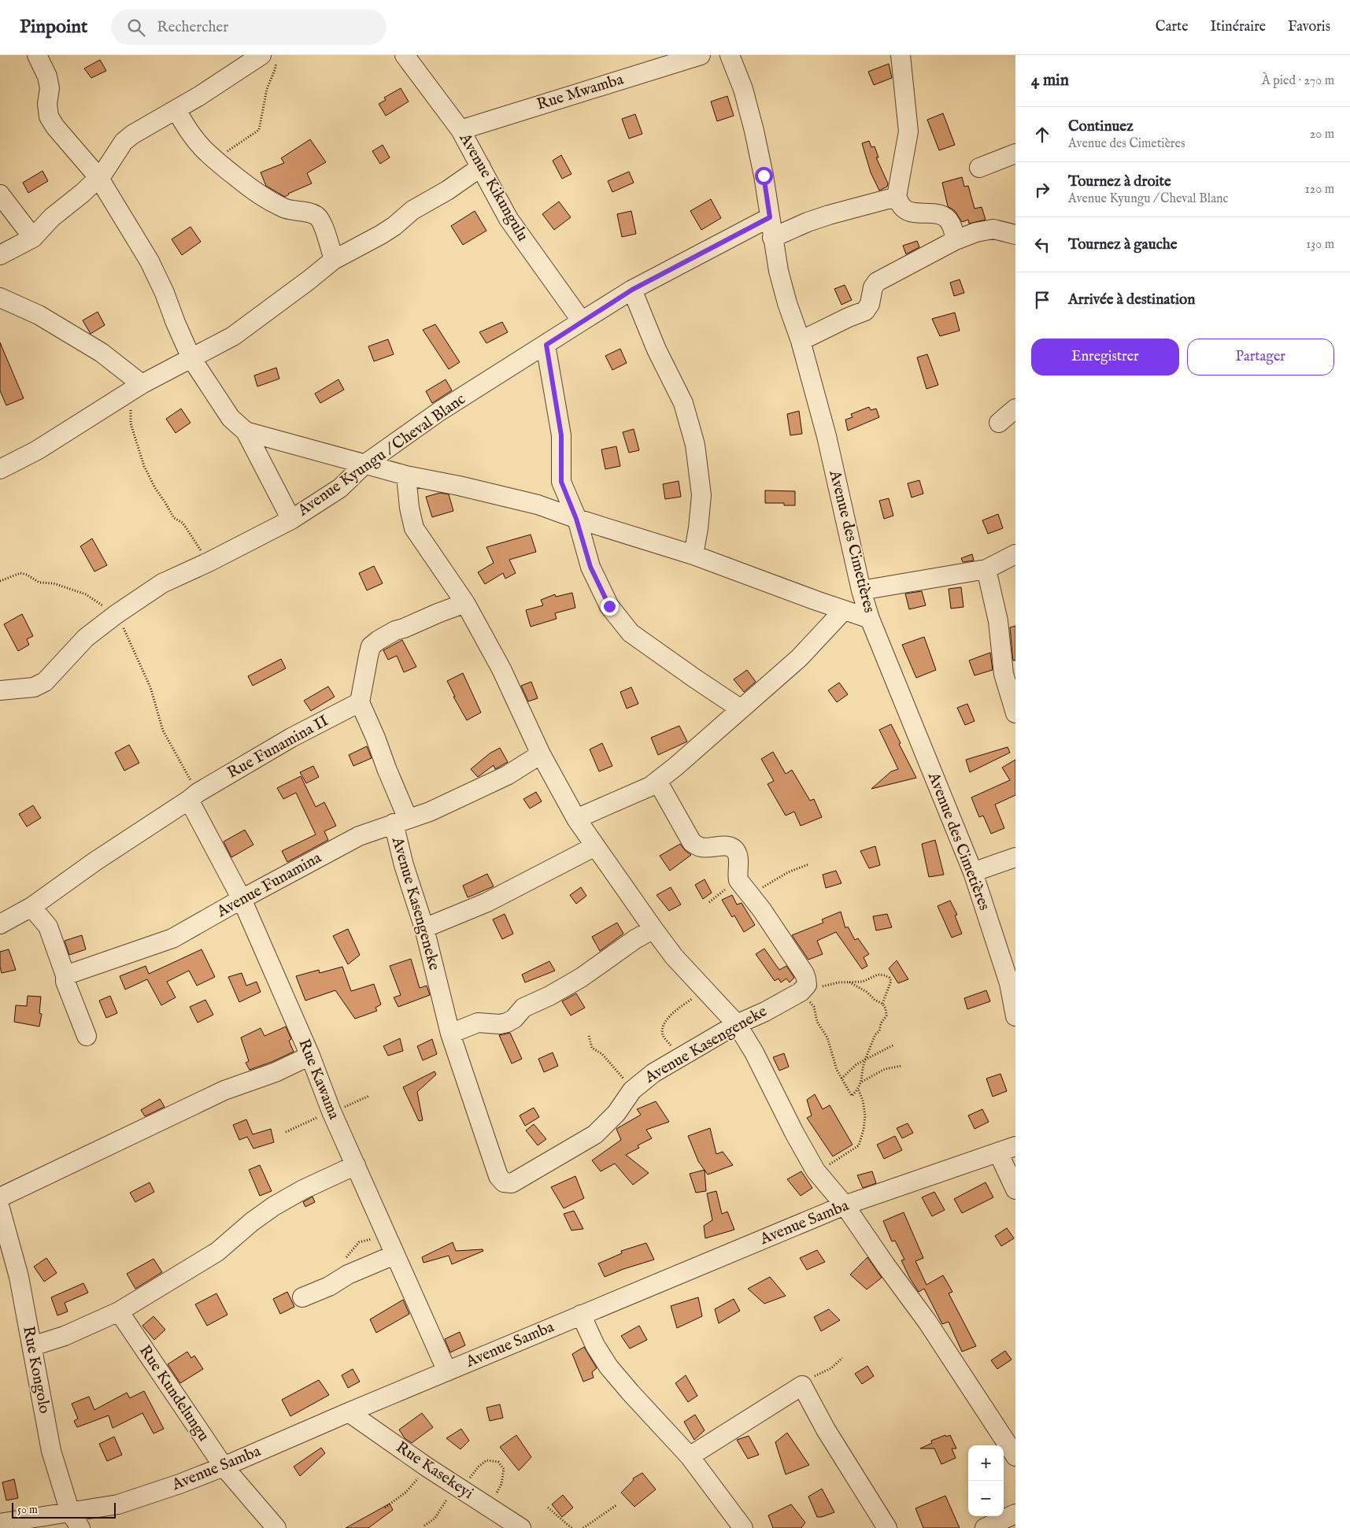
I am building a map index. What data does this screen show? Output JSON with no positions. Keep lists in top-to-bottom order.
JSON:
{
  "streets": {
    "street": [
      "Rue Mwamba",
      "Avenue Kikungulu",
      "Avenue Kyungu / Cheval Blanc",
      "Avenue des Cimetières",
      "Rue Funamina II",
      "Avenue Funamina",
      "Avenue Kasengeneke",
      "Rue Kawama",
      "Avenue Samba",
      "Rue Kongolo",
      "Rue Kundelungu",
      "Rue Kasekeyi"
    ]
  },
  "crossings": [
    ["Rue Mwamba", "Avenue Kikungulu"],
    ["Avenue Kikungulu", "Avenue Kyungu / Cheval Blanc"],
    ["Avenue Kyungu / Cheval Blanc", "Avenue des Cimetières"],
    ["Rue Funamina II", "Avenue Kasengeneke"],
    ["Rue Funamina II", "Rue Kawama"],
    ["Avenue Funamina", "Avenue Kasengeneke"],
    ["Avenue Funamina", "Rue Kawama"],
    ["Rue Kawama", "Avenue Samba"],
    ["Avenue Samba", "Rue Kongolo"],
    ["Avenue Samba", "Rue Kundelungu"],
    ["Avenue Samba", "Rue Kasekeyi"]
  ],
  "scale_bar": "50 m",
  "page": {
    "header": "Pinpoint",
    "search": "Rechercher",
    "nav": ["Carte", "Itinéraire", "Favoris"],
    "heading": ["4 min", "À pied · 270 m"],
    "list": [
      ["Continuez", "Avenue des Cimetières", "20 m"],
      ["Tournez à droite", "Avenue Kyungu / Cheval Blanc", "120 m"],
      ["Tournez à gauche", "130 m"],
      "Arrivée à destination"
    ],
    "buttons": ["Enregistrer", "Partager"],
    "map_buttons": ["+", "−"],
    "scale": "50 m"
  }
}
